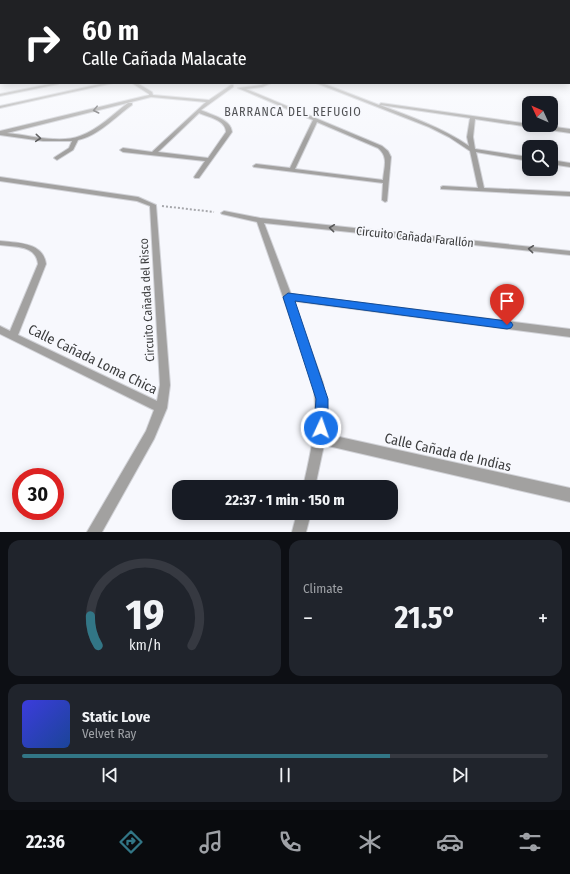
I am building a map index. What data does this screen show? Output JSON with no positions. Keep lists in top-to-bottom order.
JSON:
{
  "streets": {
    "street": [
      "Circuito Cañada Farallón",
      "Circuito Cañada del Risco",
      "Calle Cañada Loma Chica",
      "Calle Cañada de Indias"
    ]
  },
  "crossings": [
    ["Circuito Cañada del Risco", "Calle Cañada Loma Chica"]
  ],
  "districts": ["BARRANCA DEL REFUGIO"],
  "north": "top left",
  "page": {
    "turn": ["60 m", "Calle Cañada Malacate"],
    "limit": "30",
    "trip": "22:37 · 1 min · 150 m",
    "tile": "Climate",
    "heat": ["−", "21.5°", "+"],
    "song": ["Static Love", "Velvet Ray"],
    "tabs": "22:36",
    "gauge": ["19", "km/h"]
  }
}
